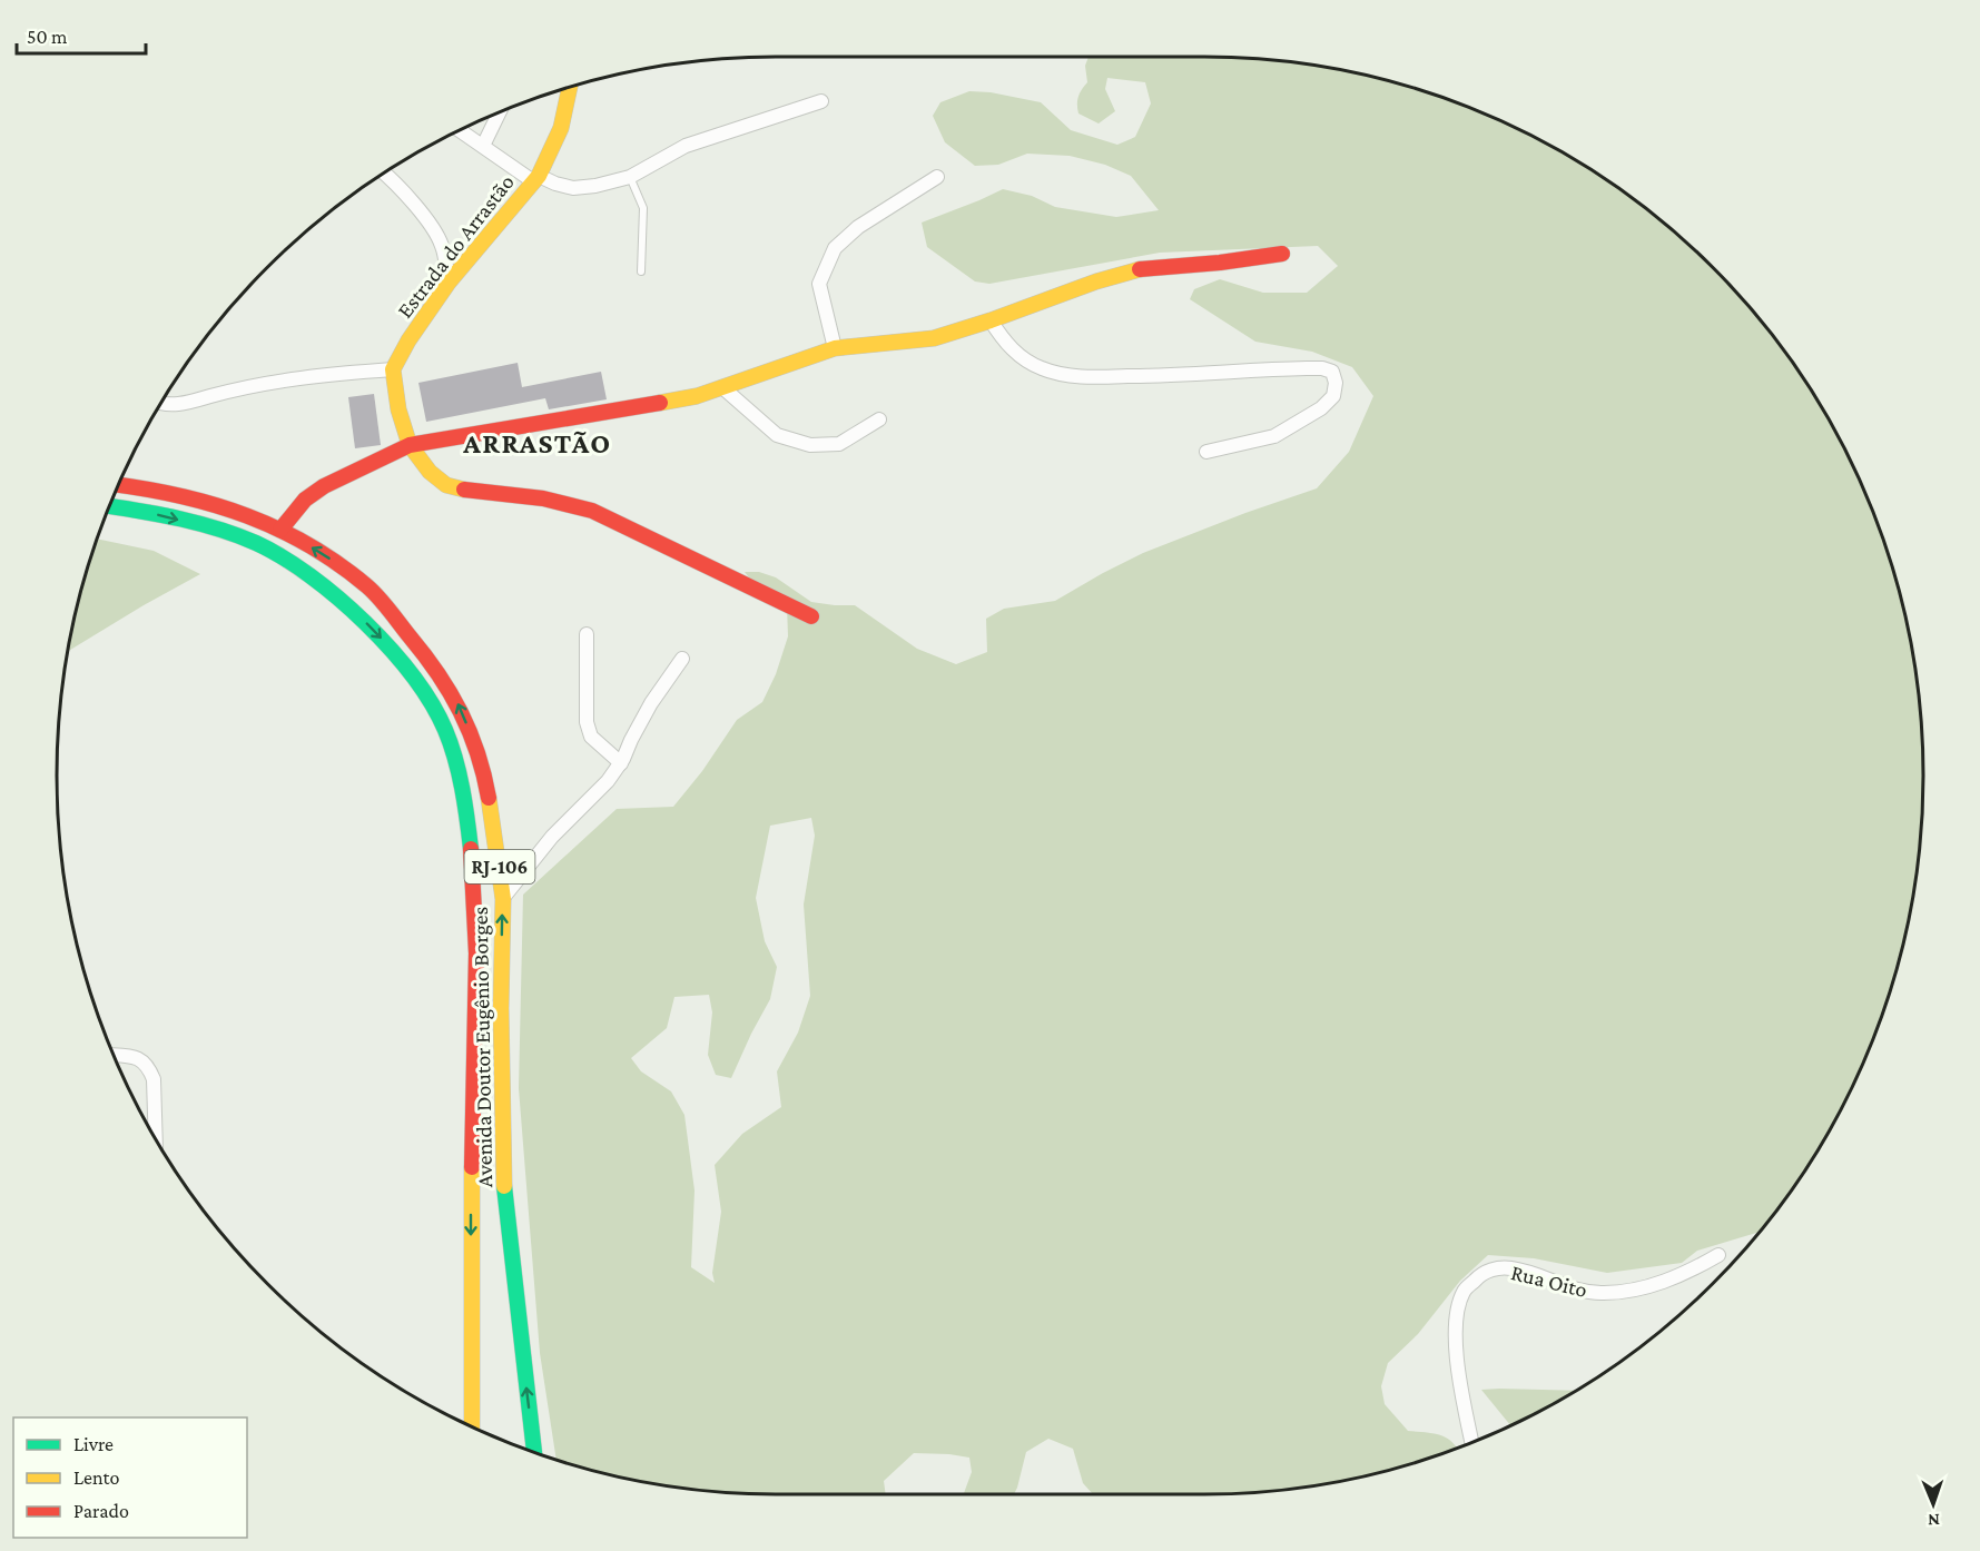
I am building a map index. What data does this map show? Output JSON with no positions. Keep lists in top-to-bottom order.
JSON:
{
  "streets": {
    "main road": ["Estrada do Arrastão", "RJ-106", "Avenida Doutor Eugênio Borges"],
    "street": ["Rua Oito"]
  },
  "districts": ["ARRASTÃO"],
  "legend": ["Livre", "Lento", "Parado"],
  "scale_bar": "50 m",
  "north": "bottom"
}
